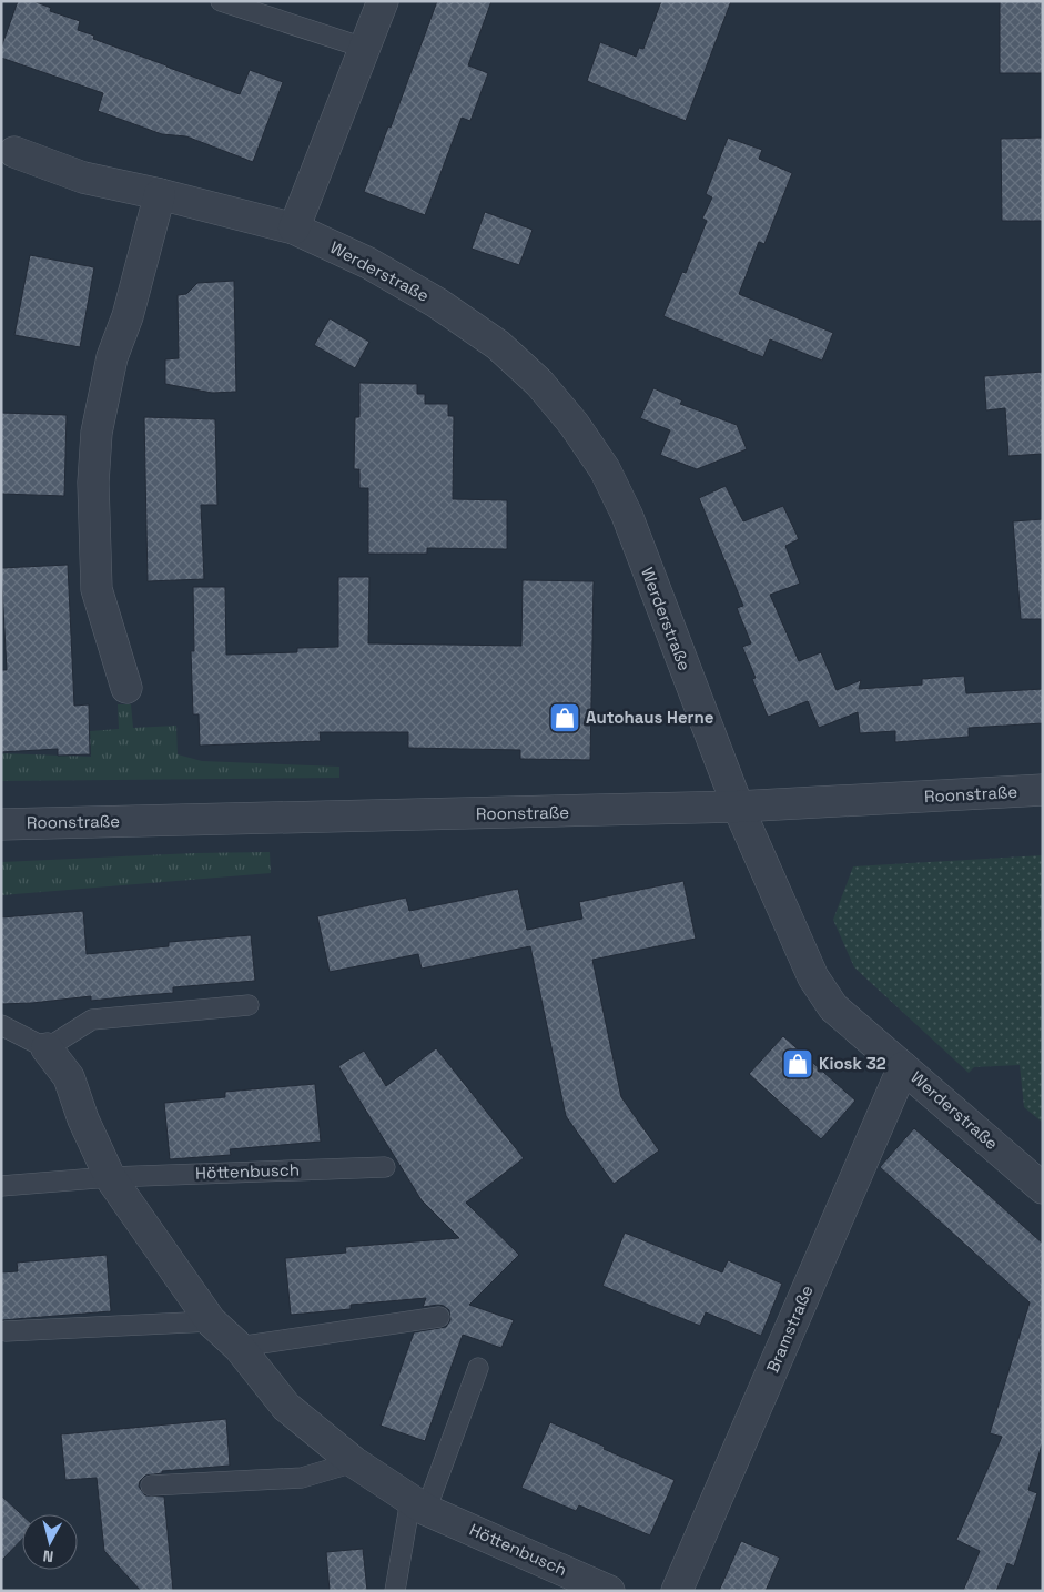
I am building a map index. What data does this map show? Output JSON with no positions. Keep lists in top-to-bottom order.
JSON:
{
  "streets": {
    "street": [
      "Werderstraße",
      "Roonstraße",
      "Höttenbusch",
      "Bramstraße"
    ]
  },
  "crossings": [
    ["Werderstraße", "Roonstraße"],
    ["Werderstraße", "Bramstraße"]
  ],
  "places": {
    "shop": ["Autohaus Herne", "Kiosk 32"]
  },
  "north": "bottom"
}
